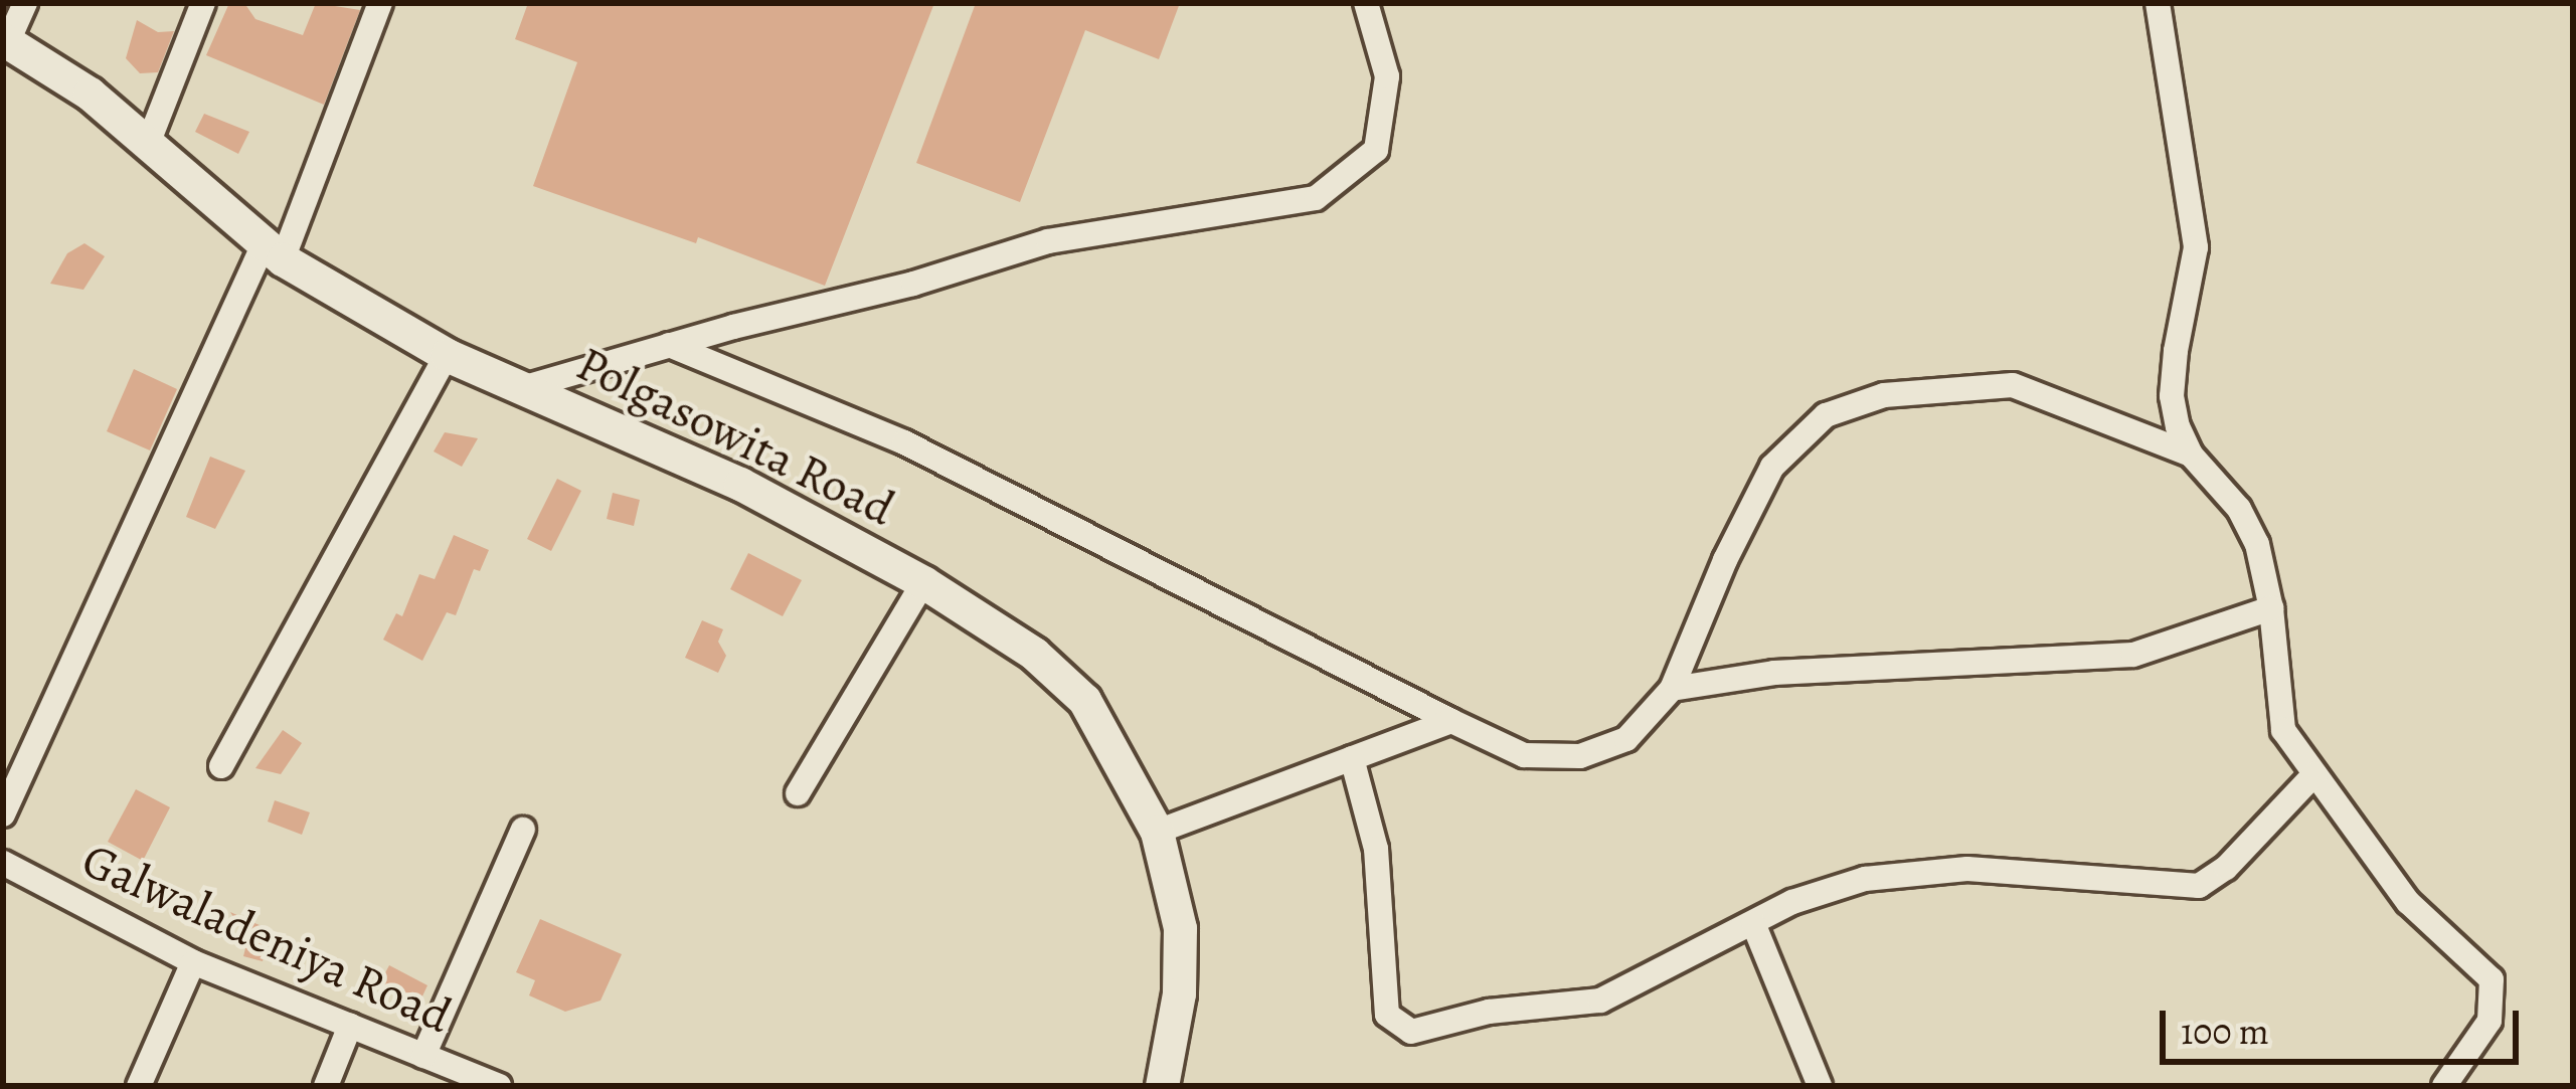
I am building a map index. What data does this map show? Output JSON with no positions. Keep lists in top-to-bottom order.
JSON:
{
  "streets": {
    "street": ["Polgasowita Road", "Galwaladeniya Road"]
  },
  "scale_bar": "100 m"
}
